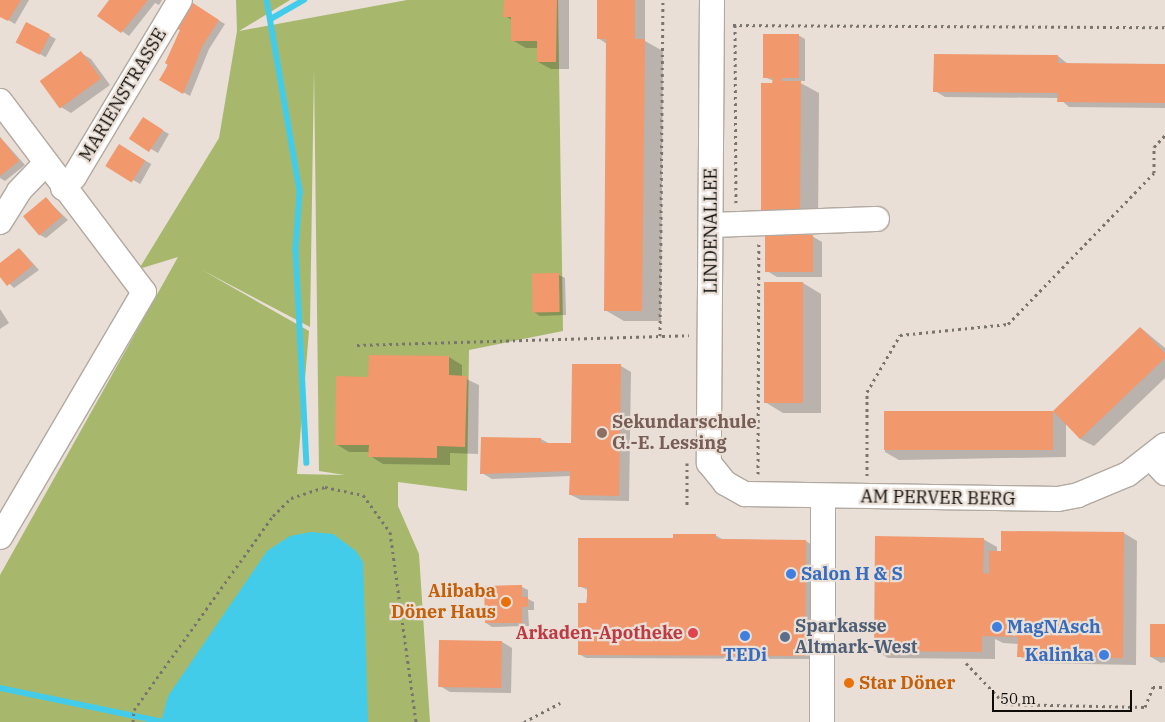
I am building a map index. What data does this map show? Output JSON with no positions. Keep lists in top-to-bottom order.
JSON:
{
  "streets": {
    "street": ["MARIENSTRASSE", "LINDENALLEE", "AM PERVER BERG"]
  },
  "crossings": [
    ["LINDENALLEE", "AM PERVER BERG"]
  ],
  "places": [
    "Sekundarschule G.-E. Lessing",
    "Salon H & S",
    "Alibaba Döner Haus",
    "MagNAsch",
    "Arkaden-Apotheke",
    "TEDi",
    "Sparkasse Altmark-West",
    "Kalinka",
    "Star Döner"
  ],
  "scale_bar": "50 m"
}
